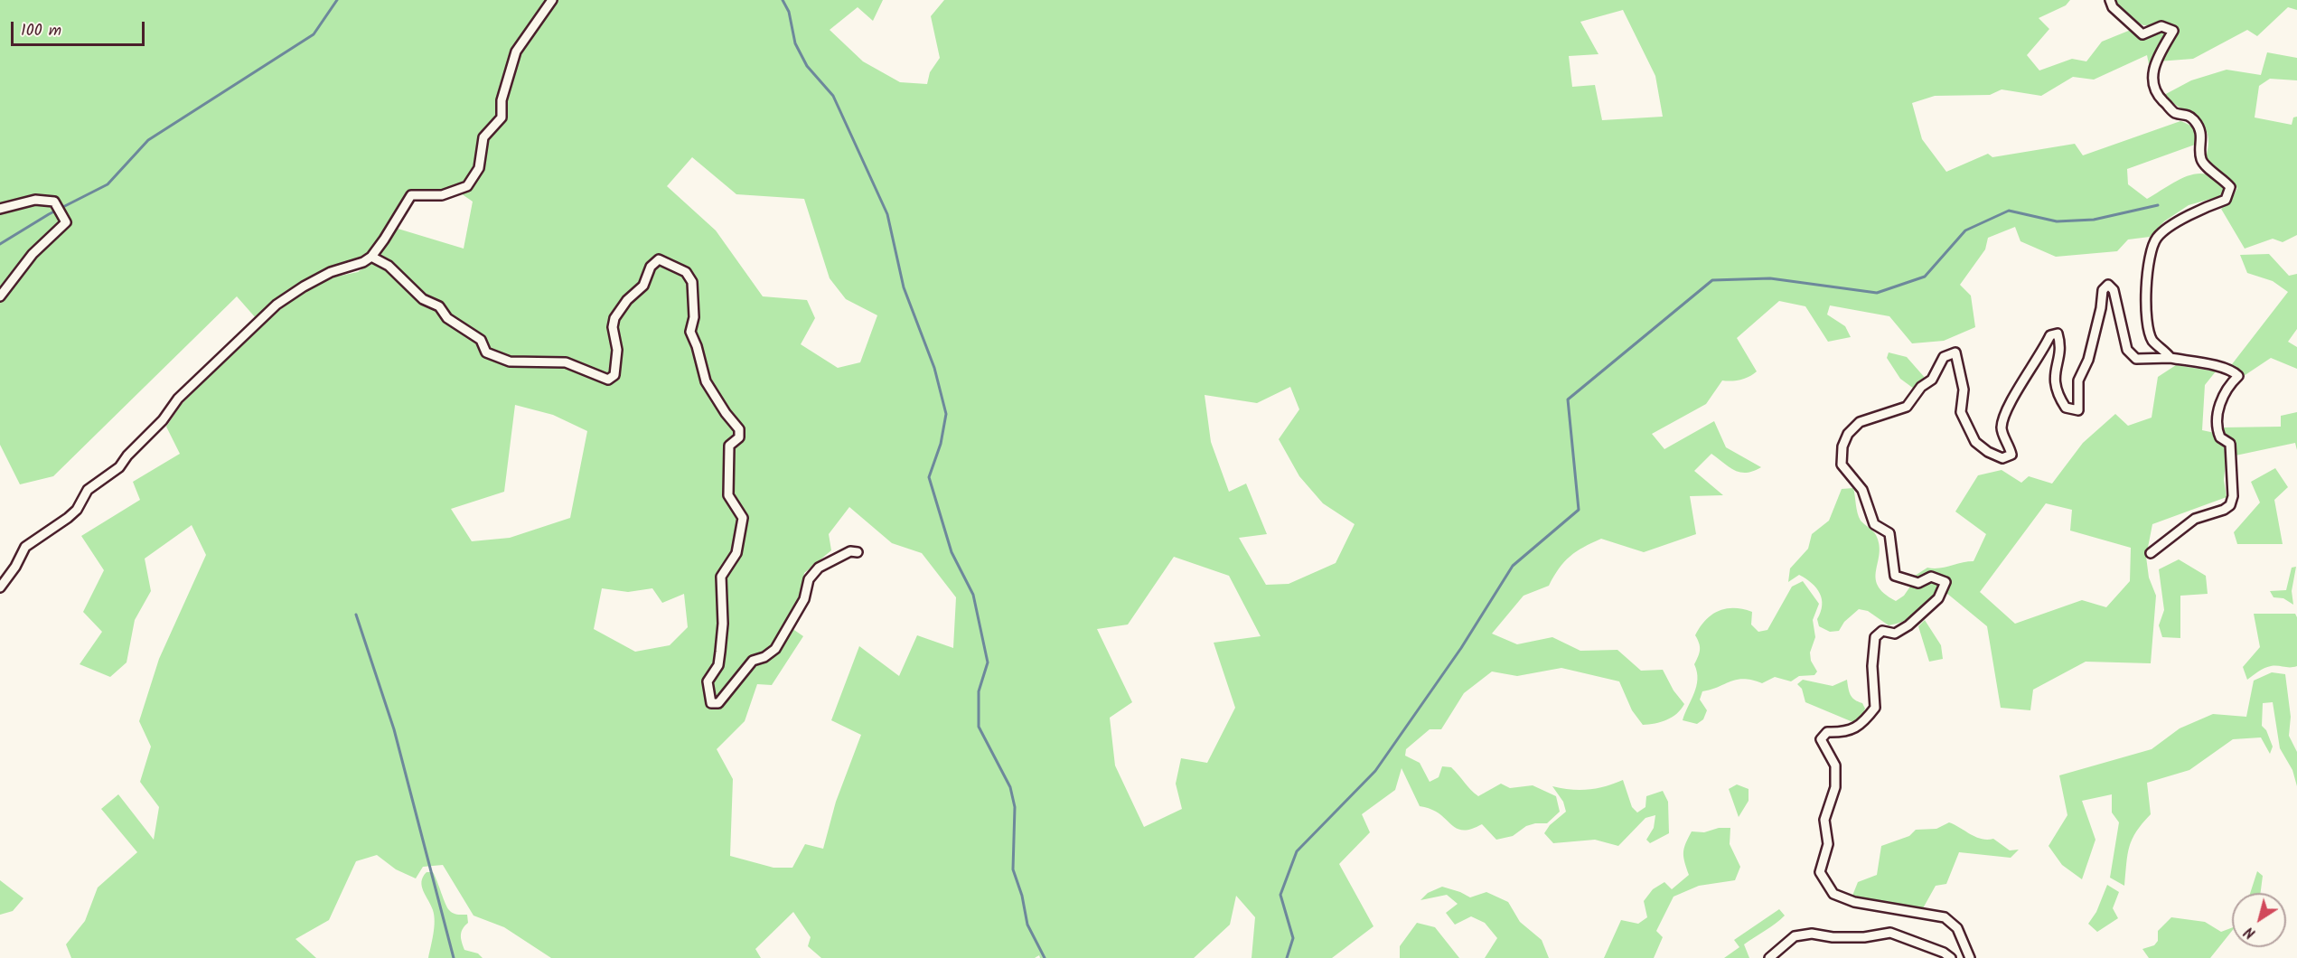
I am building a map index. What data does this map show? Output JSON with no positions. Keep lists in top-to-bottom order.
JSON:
{
  "scale_bar": "100 m",
  "north": "bottom left"
}
